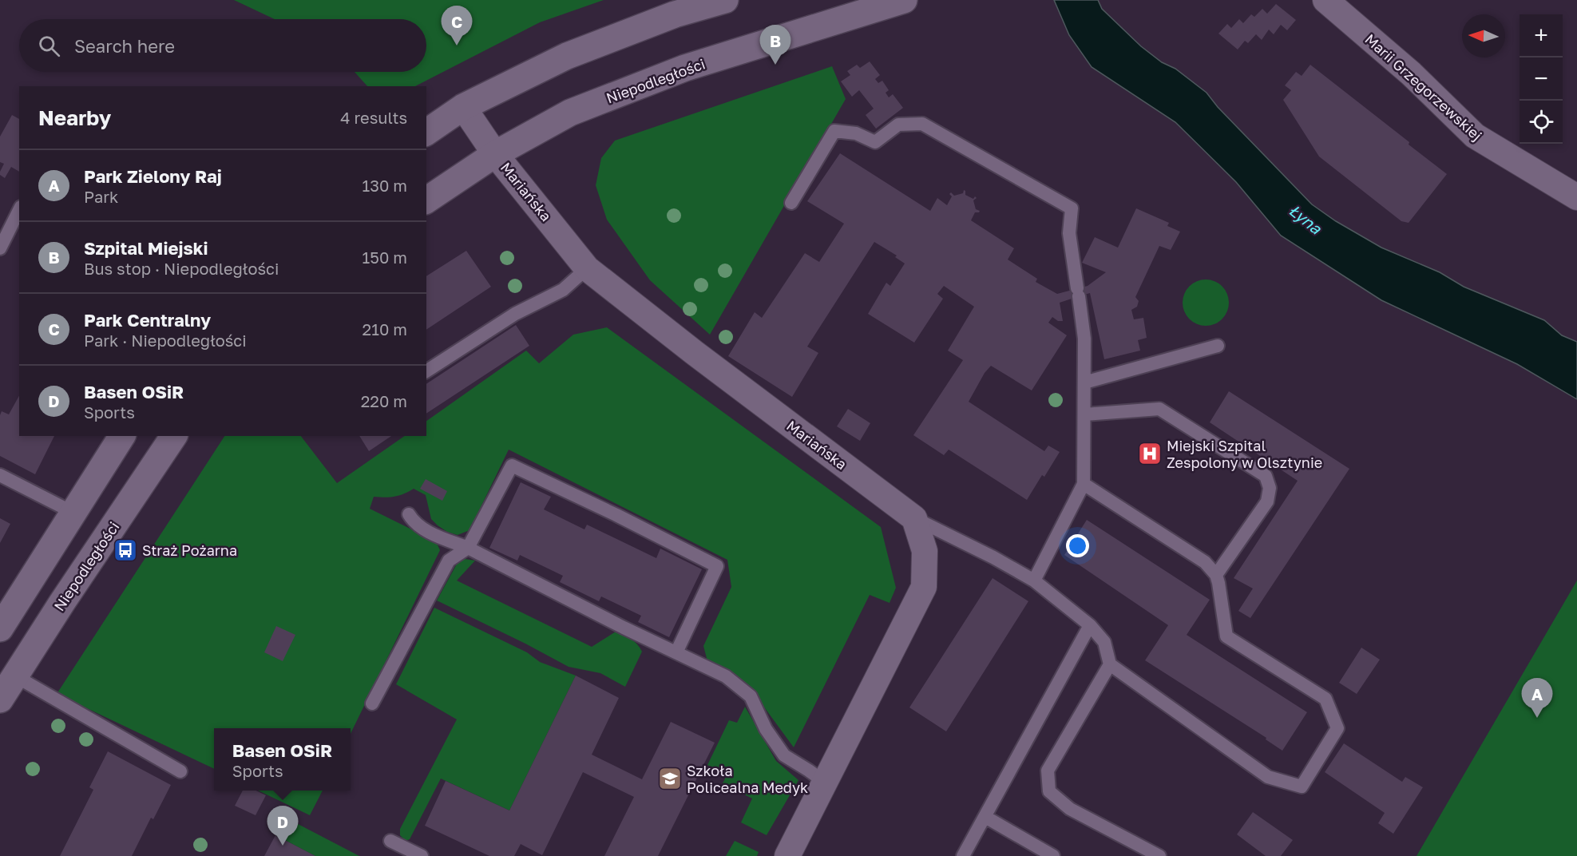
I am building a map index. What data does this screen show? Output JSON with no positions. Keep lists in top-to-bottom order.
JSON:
{
  "streets": {
    "street": ["Niepodległości", "Marii Grzegorzewskiej", "Mariańska"]
  },
  "crossings": [
    ["Niepodległości", "Mariańska"]
  ],
  "water": ["Łyna"],
  "places": {
    "hospital": ["Miejski Szpital Zespolony w Olsztynie"],
    "bus stop": ["Straż Pożarna"],
    "school or university": ["Szkoła Policealna Medyk"]
  },
  "north": "left",
  "page": {
    "pins": [
      "C",
      "B",
      "A",
      "D"
    ],
    "map_buttons": ["+", "−"],
    "search": "Search here",
    "heading": ["Nearby", "4 results"],
    "list": [
      {
        "mark": "A",
        "name": "Park Zielony Raj",
        "note": "Park",
        "value": "130 m"
      },
      {
        "mark": "B",
        "name": "Szpital Miejski",
        "note": "Bus stop · Niepodległości",
        "value": "150 m"
      },
      {
        "mark": "C",
        "name": "Park Centralny",
        "note": "Park · Niepodległości",
        "value": "210 m"
      },
      {
        "mark": "D",
        "name": "Basen OSiR",
        "note": "Sports",
        "value": "220 m"
      }
    ],
    "popup": ["Basen OSiR", "Sports"]
  }
}
